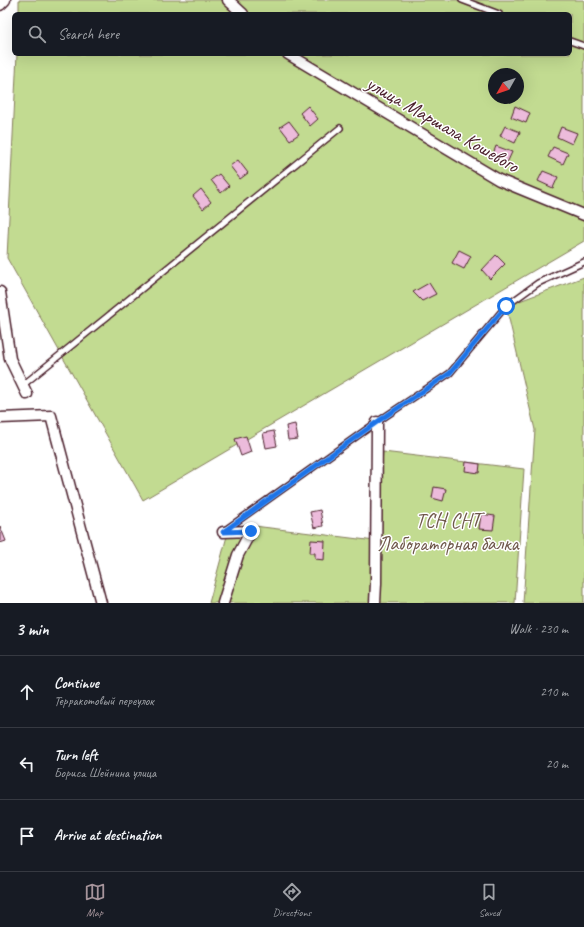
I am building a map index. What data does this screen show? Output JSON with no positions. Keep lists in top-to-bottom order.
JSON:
{
  "streets": {
    "street": ["улица Маршала Кошевого"]
  },
  "parks": ["ТСН СНТ Лабораторная балка"],
  "north": "bottom left",
  "page": {
    "search": "Search here",
    "heading": ["3 min", "Walk · 230 m"],
    "list": [
      ["Continue", "Терракотовый переулок", "210 m"],
      ["Turn left", "Бориса Шейнина улица", "20 m"],
      "Arrive at destination"
    ],
    "nav": ["Map", "Directions", "Saved"]
  }
}
